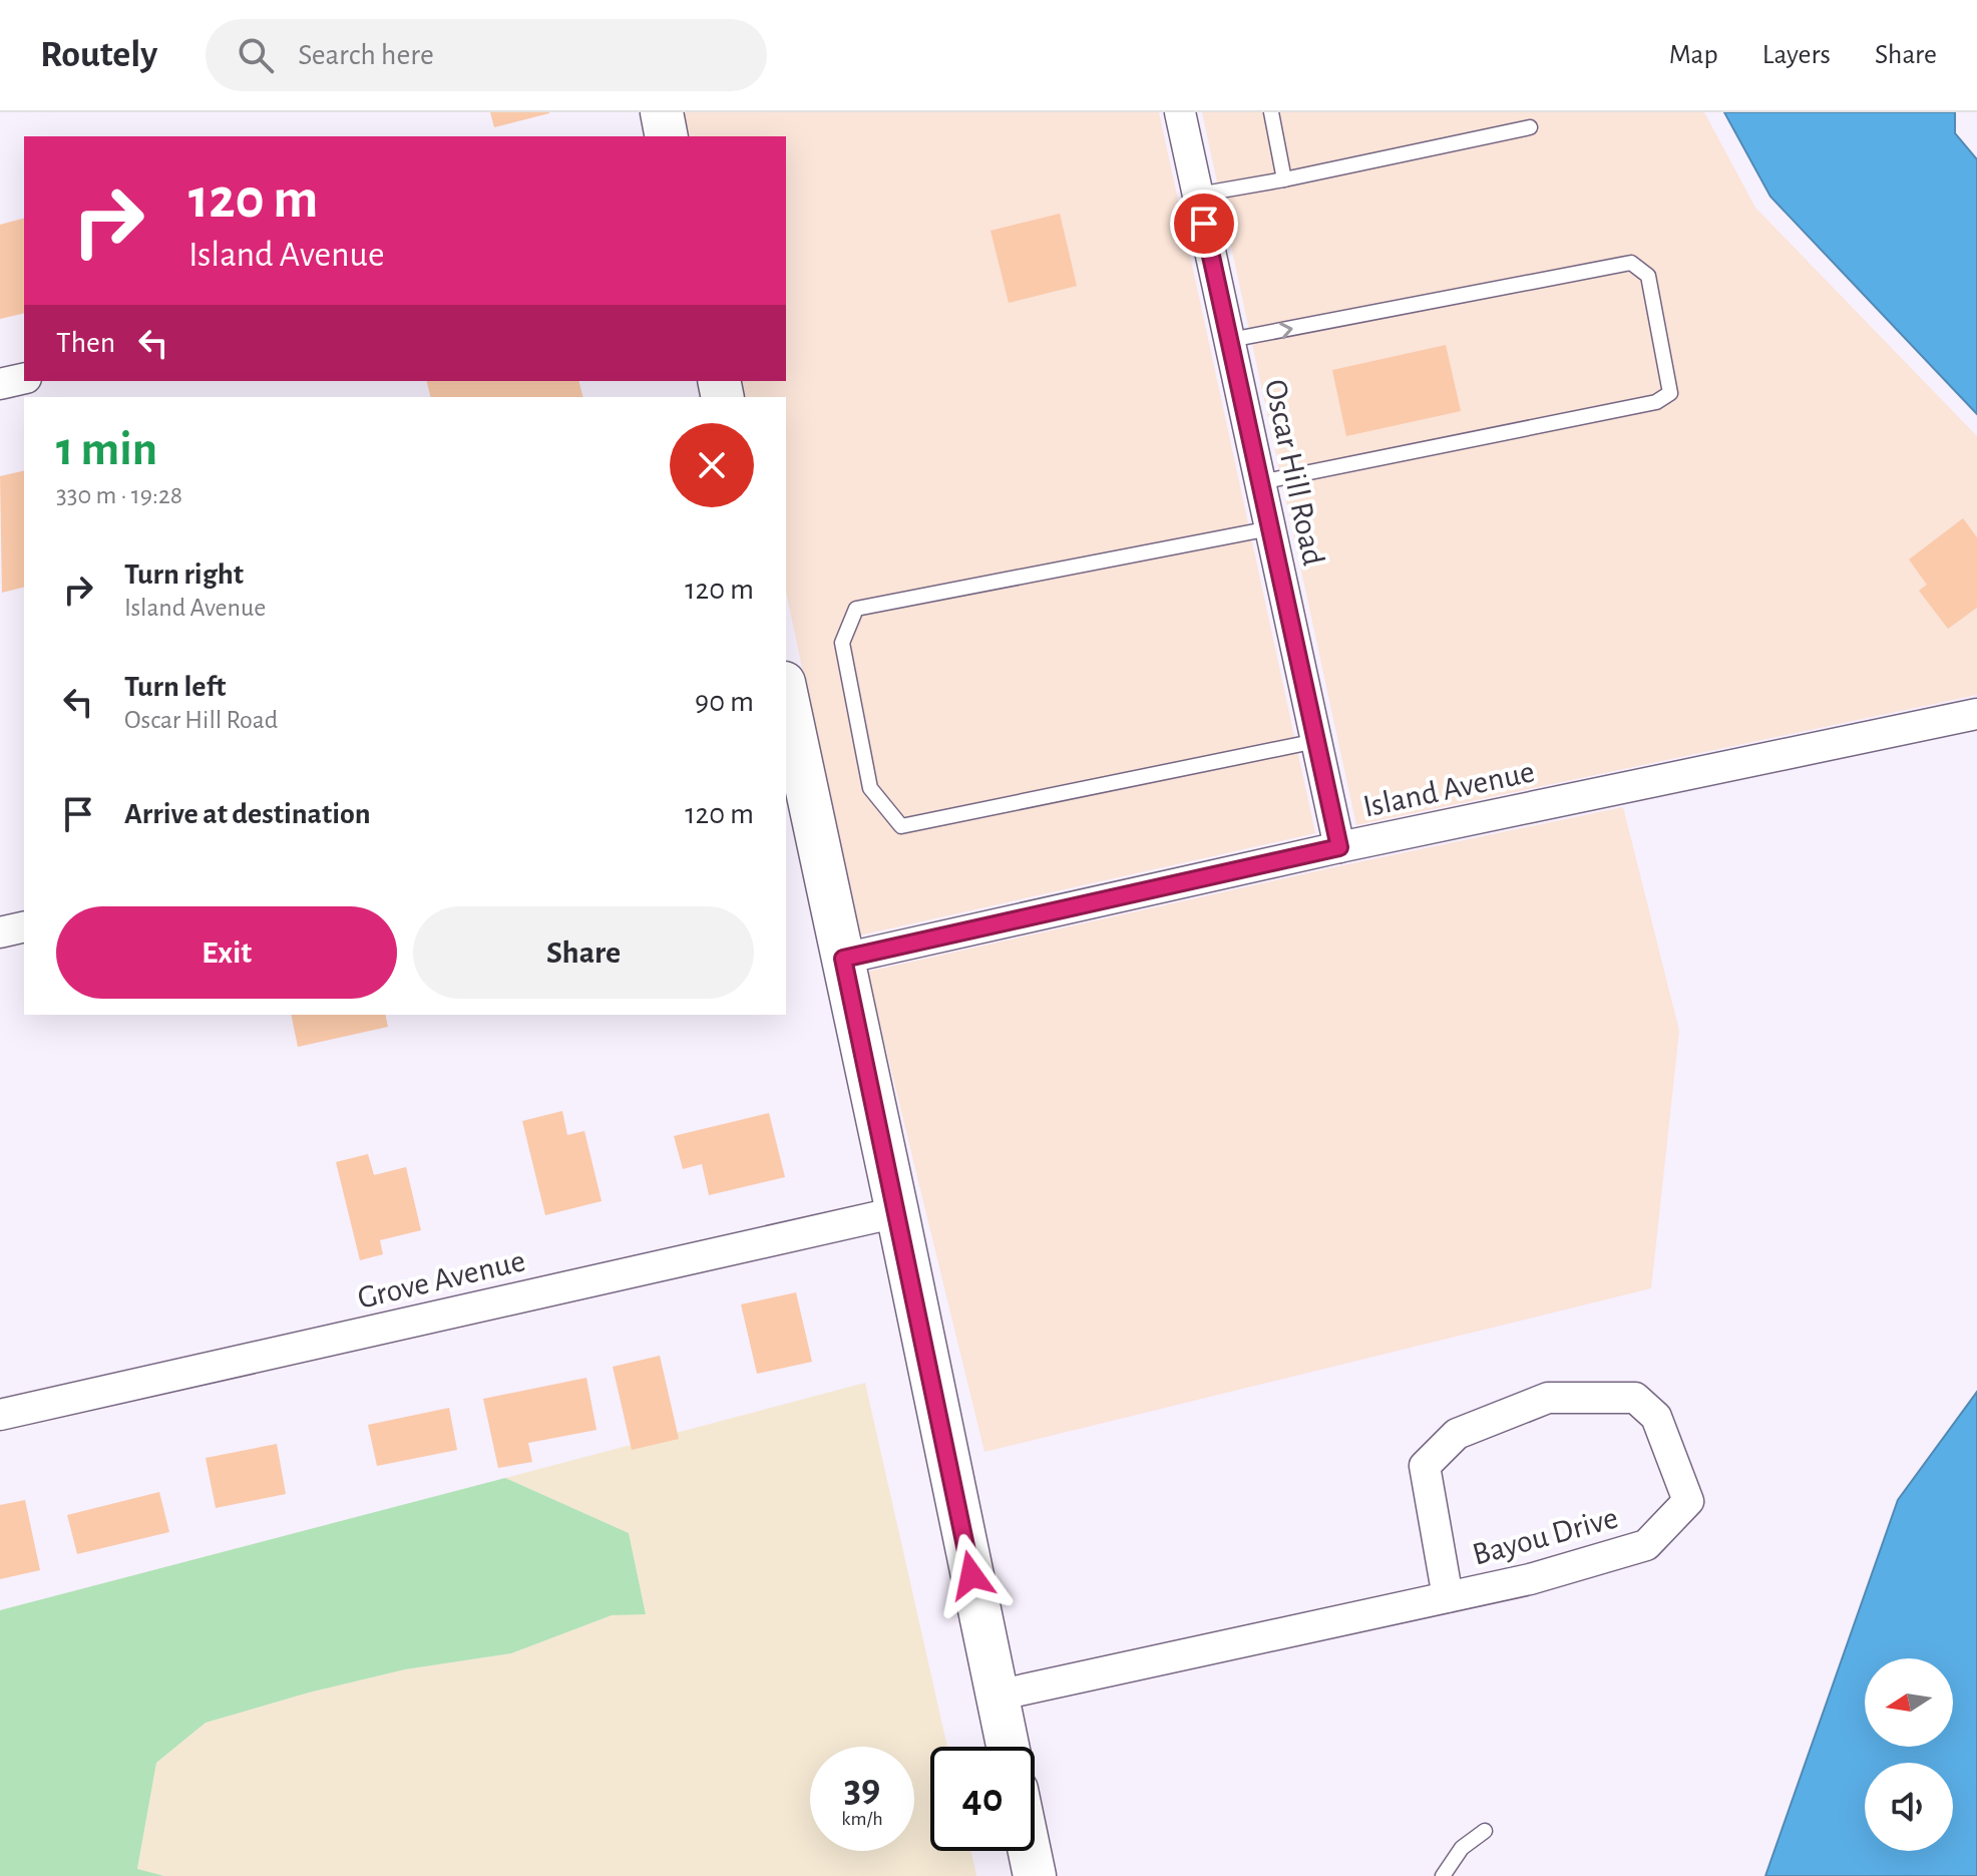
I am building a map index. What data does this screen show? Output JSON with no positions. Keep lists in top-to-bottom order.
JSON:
{
  "streets": {
    "street": [
      "Oscar Hill Road",
      "Island Avenue",
      "Grove Avenue",
      "Bayou Drive"
    ]
  },
  "crossings": [
    ["Oscar Hill Road", "Island Avenue"]
  ],
  "north": "left",
  "page": {
    "header": "Routely",
    "search": "Search here",
    "nav": ["Map", "Layers", "Share"],
    "turn": ["120 m", "Island Avenue"],
    "then": "Then",
    "heading": ["1 min", "330 m · 19:28"],
    "list": [
      {
        "name": "Turn right",
        "note": "Island Avenue",
        "value": "120 m"
      },
      {
        "name": "Turn left",
        "note": "Oscar Hill Road",
        "value": "90 m"
      },
      {
        "name": "Arrive at destination",
        "value": "120 m"
      }
    ],
    "buttons": ["Exit", "Share"],
    "speed": "39 km/h",
    "limit": "40"
  }
}
